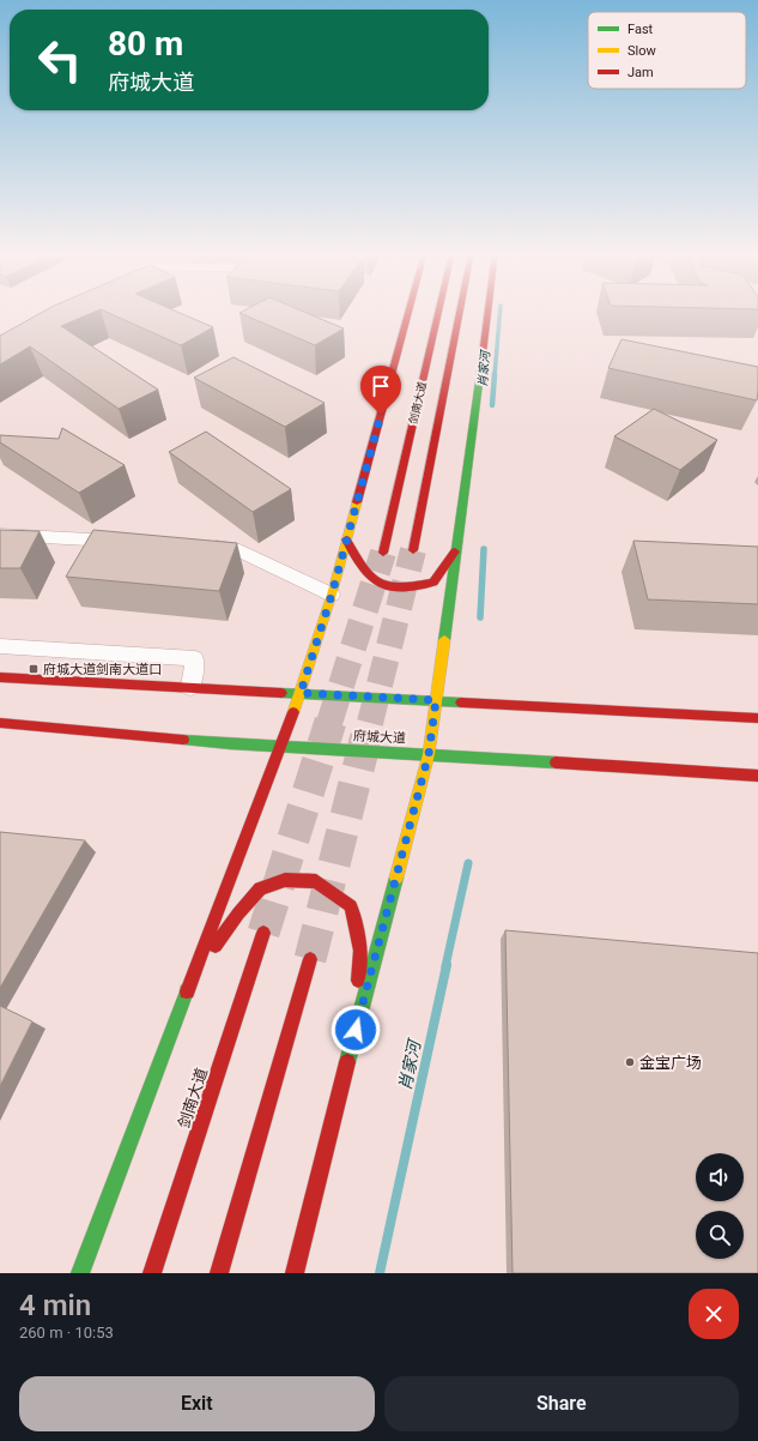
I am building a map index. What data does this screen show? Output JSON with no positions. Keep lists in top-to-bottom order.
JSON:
{
  "streets": {
    "main road": ["剑南大道", "府城大道"]
  },
  "water": ["肖家河"],
  "places": {
    "transit": ["府城大道剑南大道口"],
    "other": ["金宝广场"]
  },
  "legend": ["Fast", "Slow", "Jam"],
  "page": {
    "turn": ["80 m", "府城大道"],
    "heading": ["4 min", "260 m · 10:53"],
    "buttons": ["Exit", "Share"]
  }
}
